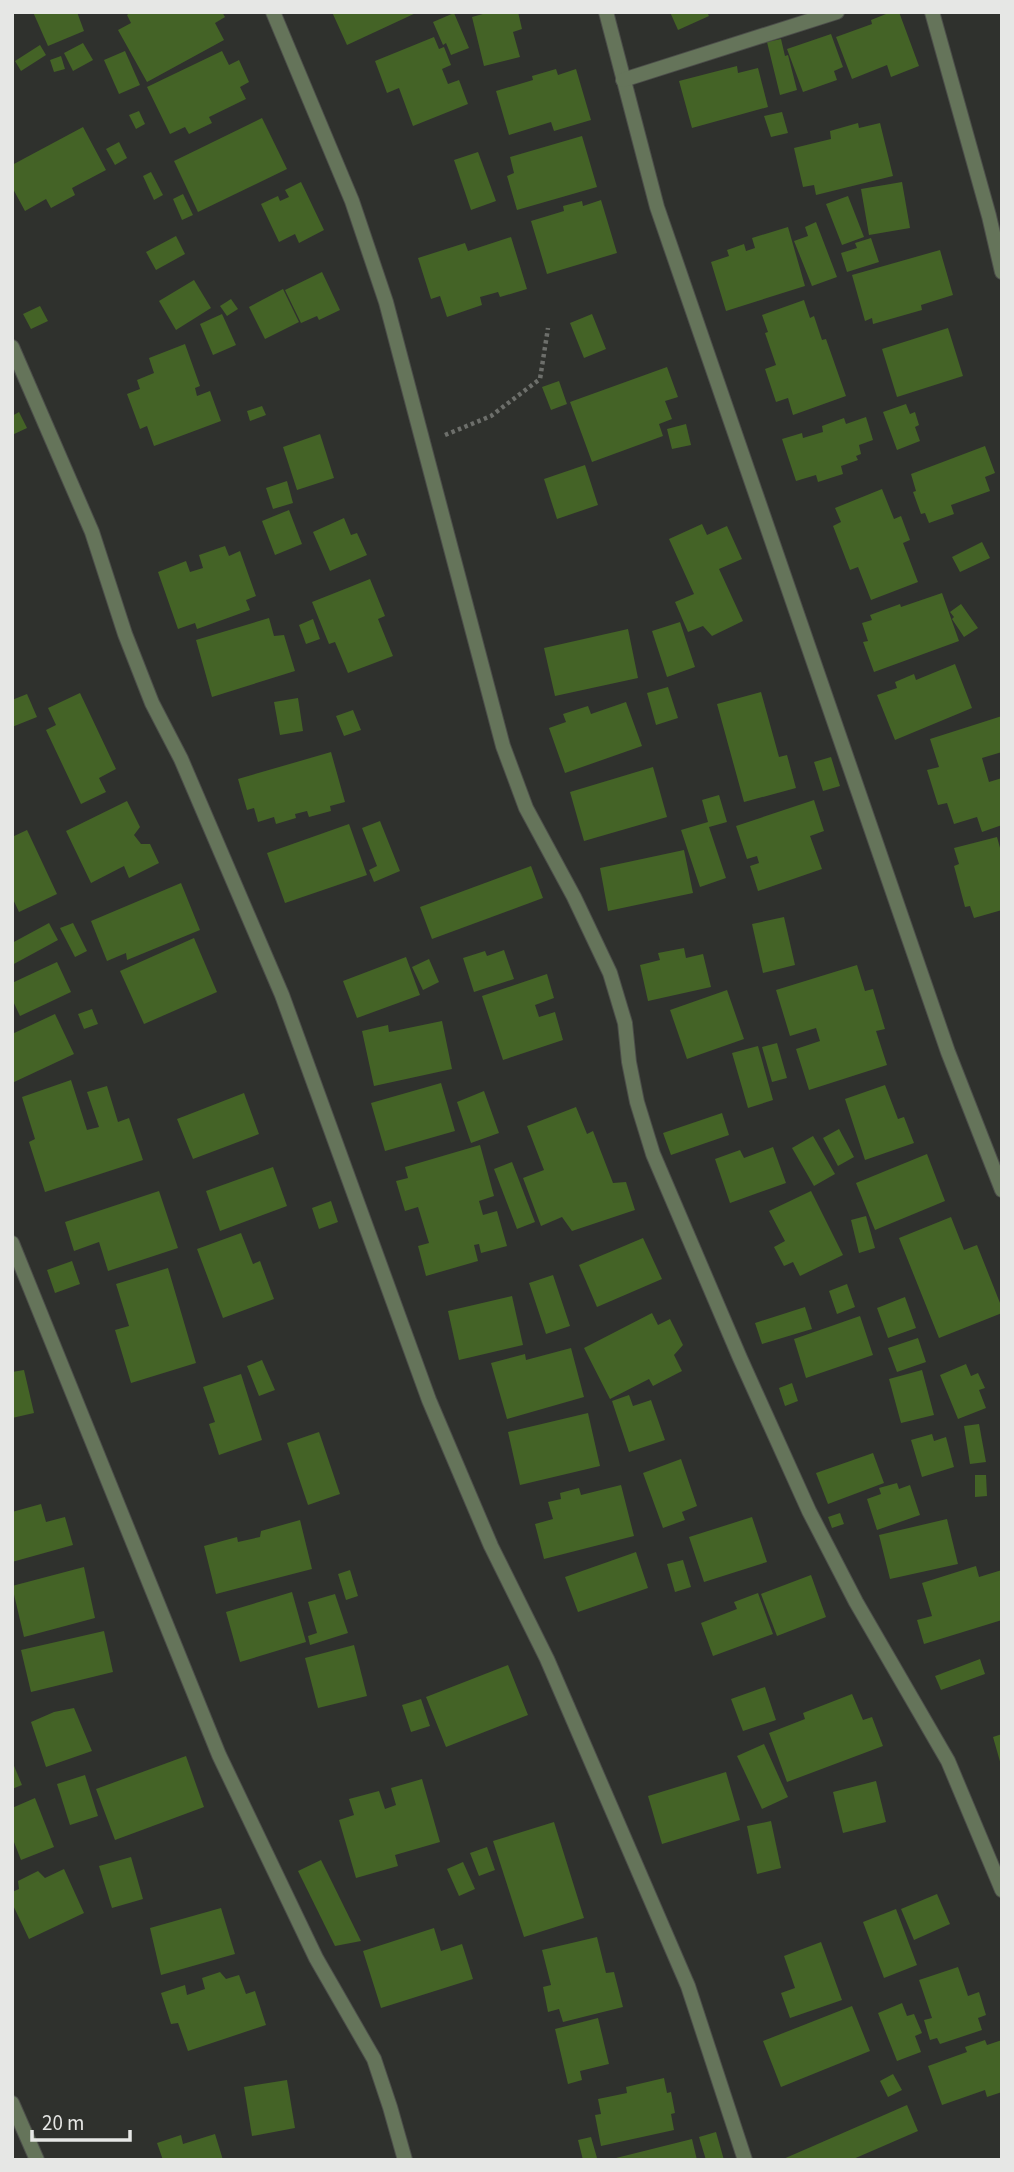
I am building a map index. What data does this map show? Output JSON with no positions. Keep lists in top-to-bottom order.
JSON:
{
  "scale_bar": "20 m"
}
